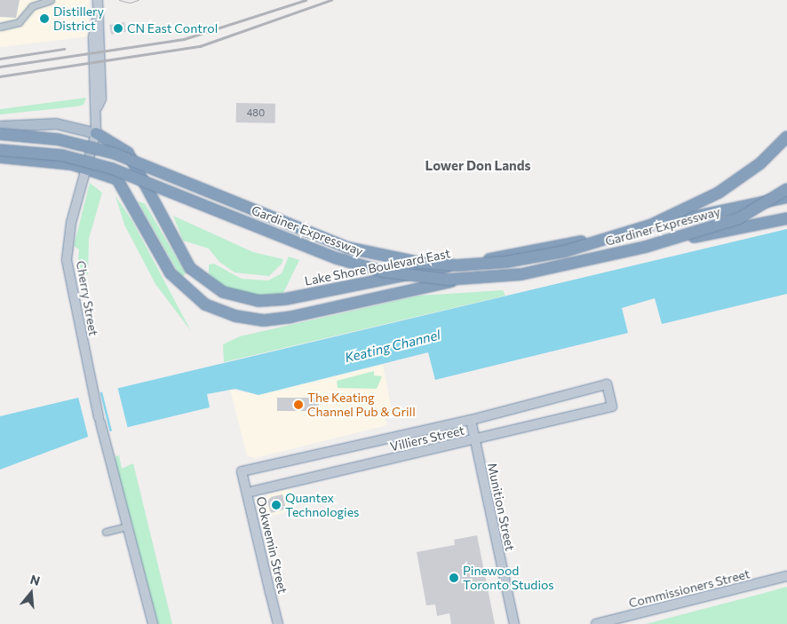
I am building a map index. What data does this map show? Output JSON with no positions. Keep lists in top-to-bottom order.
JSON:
{
  "streets": {
    "highway": ["Gardiner Expressway", "Lake Shore Boulevard East"],
    "street": [
      "Cherry Street",
      "Villiers Street",
      "Munition Street",
      "Ookwemin Street",
      "Commissioners Street"
    ]
  },
  "crossings": [
    ["Lake Shore Boulevard East", "Cherry Street"],
    ["Villiers Street", "Munition Street"],
    ["Villiers Street", "Ookwemin Street"]
  ],
  "districts": ["Lower Don Lands"],
  "water": ["Keating Channel"],
  "places": [
    "Distillery District",
    "CN East Control",
    "The Keating Channel Pub & Grill",
    "Quantex Technologies",
    "Pinewood Toronto Studios"
  ],
  "house_numbers": ["480"],
  "north": "top"
}
